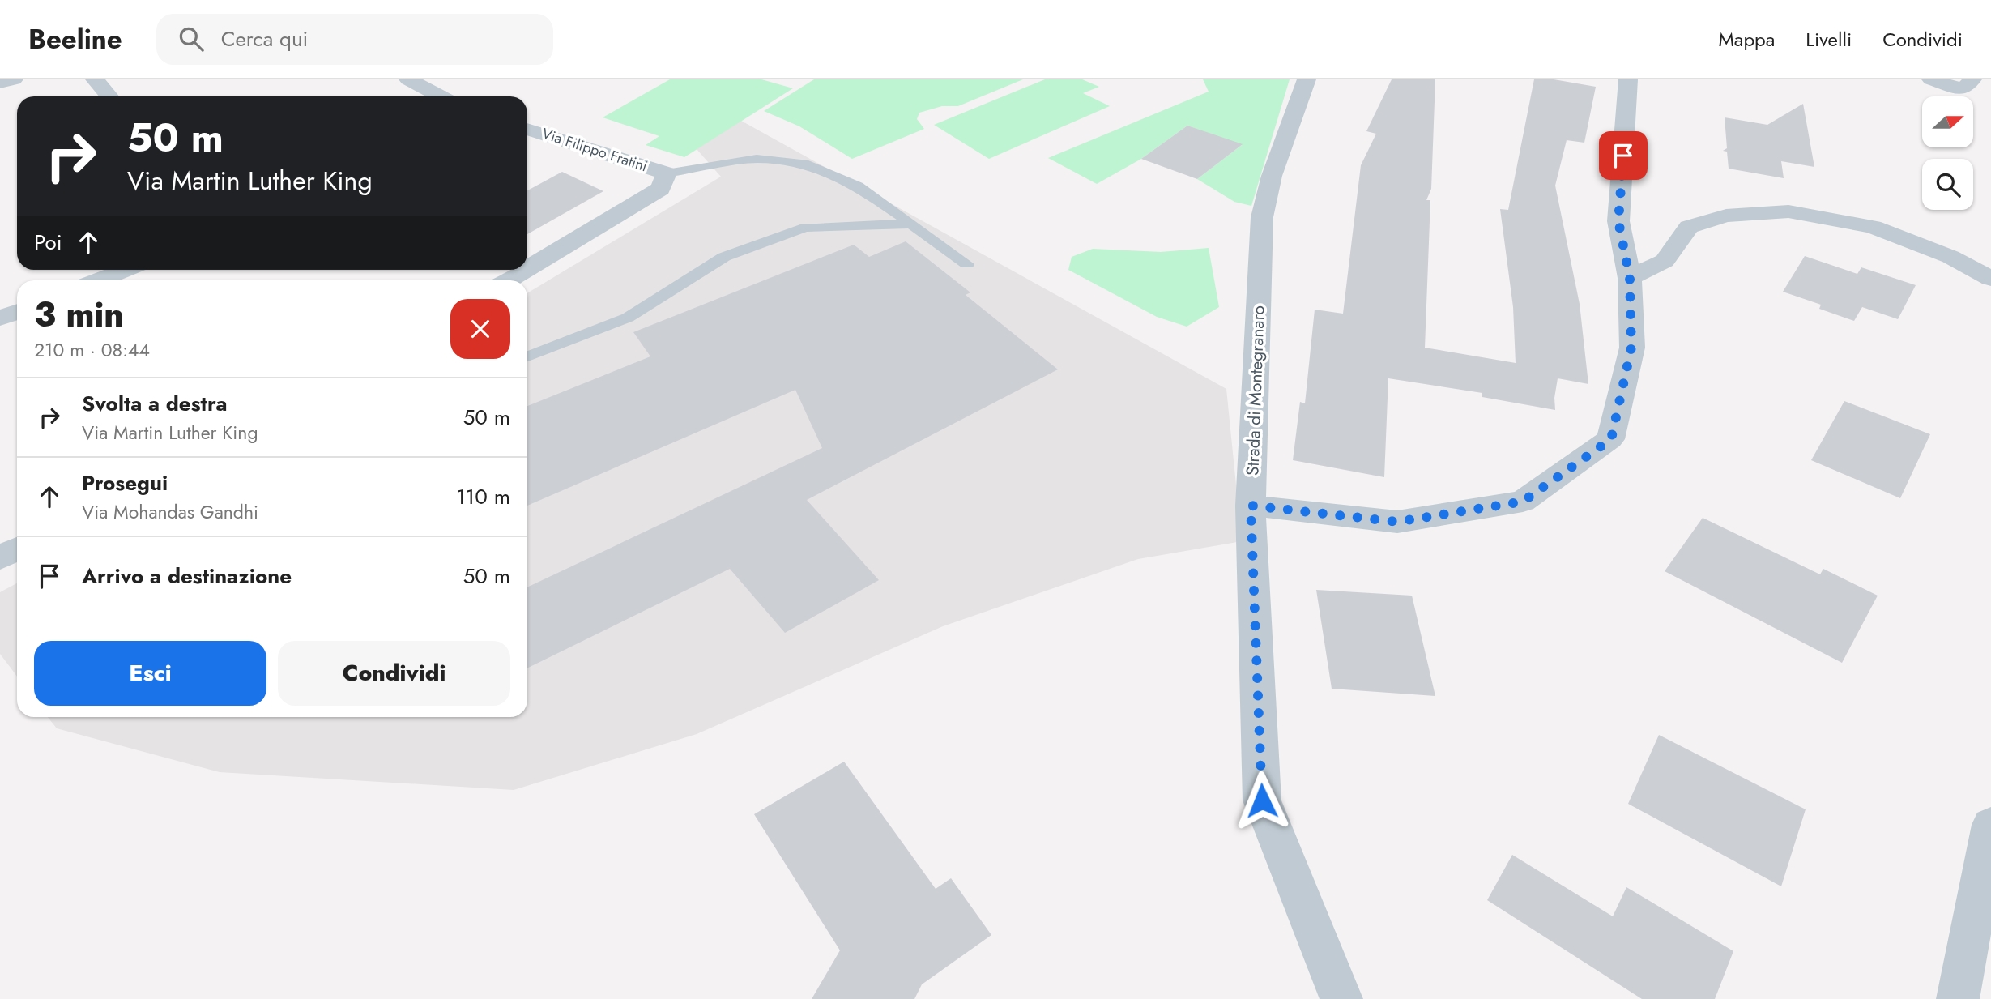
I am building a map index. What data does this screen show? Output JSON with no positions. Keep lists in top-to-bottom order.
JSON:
{
  "streets": {
    "street": ["Via Filippo Fratini", "Strada di Montegranaro"]
  },
  "north": "right",
  "page": {
    "header": "Beeline",
    "search": "Cerca qui",
    "nav": ["Mappa", "Livelli", "Condividi"],
    "turn": ["50 m", "Via Martin Luther King"],
    "then": "Poi",
    "heading": ["3 min", "210 m · 08:44"],
    "list": [
      {
        "name": "Svolta a destra",
        "note": "Via Martin Luther King",
        "value": "50 m"
      },
      {
        "name": "Prosegui",
        "note": "Via Mohandas Gandhi",
        "value": "110 m"
      },
      {
        "name": "Arrivo a destinazione",
        "value": "50 m"
      }
    ],
    "buttons": ["Esci", "Condividi"]
  }
}
